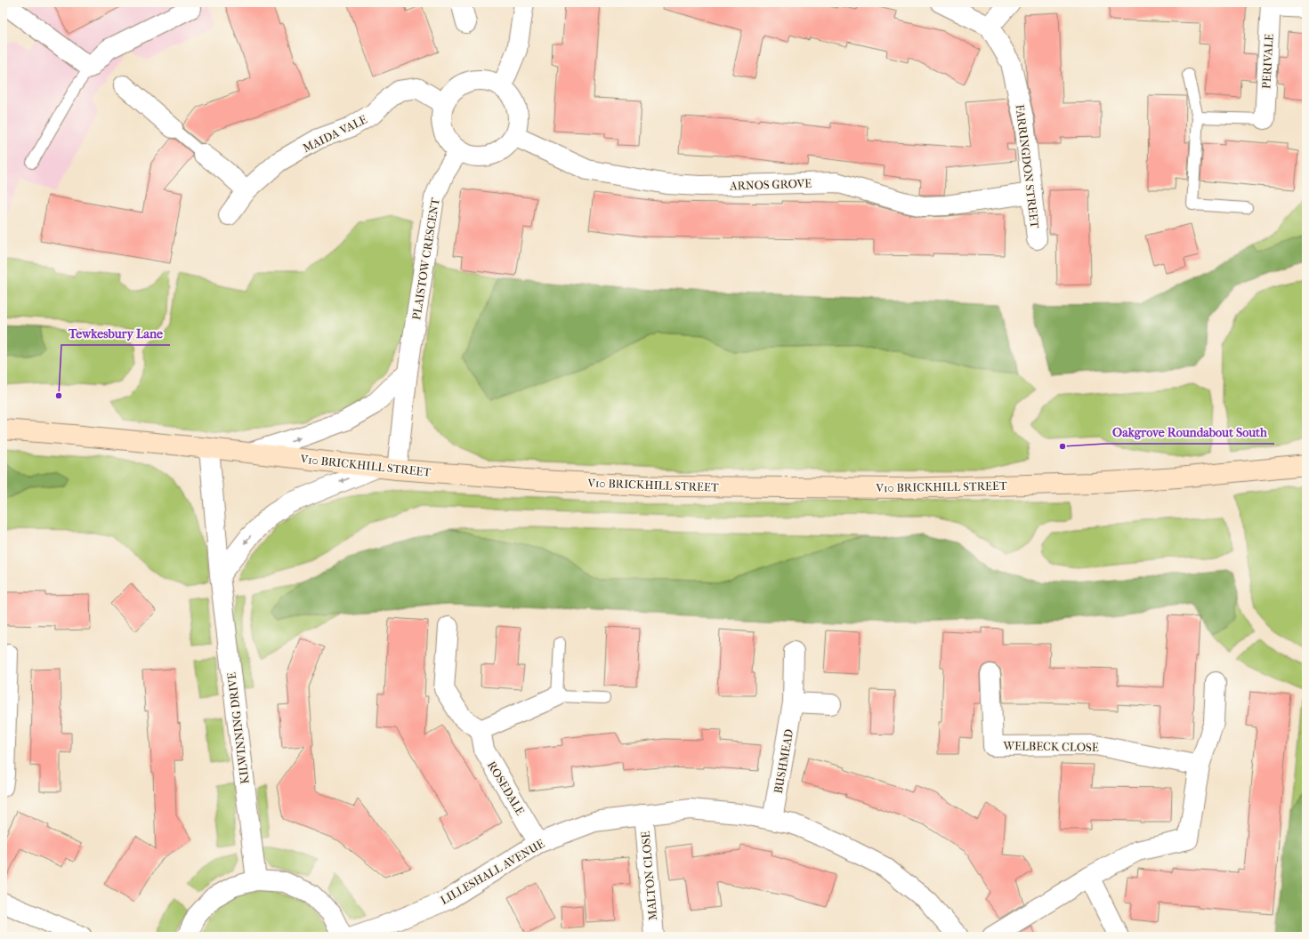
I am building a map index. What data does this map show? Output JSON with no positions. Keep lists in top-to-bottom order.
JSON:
{
  "streets": {
    "street": [
      "PERIVALE",
      "MAIDA VALE",
      "FARRINGDON STREET",
      "ARNOS GROVE",
      "PLAISTOW CRESCENT",
      "V10 BRICKHILL STREET",
      "KILWINNING DRIVE",
      "WELBECK CLOSE",
      "BUSHMEAD",
      "ROSEDALE",
      "LILLESHALL AVENUE",
      "MALTON CLOSE"
    ]
  },
  "crossings": [
    ["MAIDA VALE", "ARNOS GROVE"],
    ["MAIDA VALE", "PLAISTOW CRESCENT"],
    ["FARRINGDON STREET", "ARNOS GROVE"],
    ["ARNOS GROVE", "PLAISTOW CRESCENT"],
    ["PLAISTOW CRESCENT", "V10 BRICKHILL STREET"],
    ["V10 BRICKHILL STREET", "KILWINNING DRIVE"],
    ["BUSHMEAD", "LILLESHALL AVENUE"],
    ["ROSEDALE", "LILLESHALL AVENUE"],
    ["LILLESHALL AVENUE", "MALTON CLOSE"]
  ],
  "places": ["Tewkesbury Lane", "Oakgrove Roundabout South"]
}
